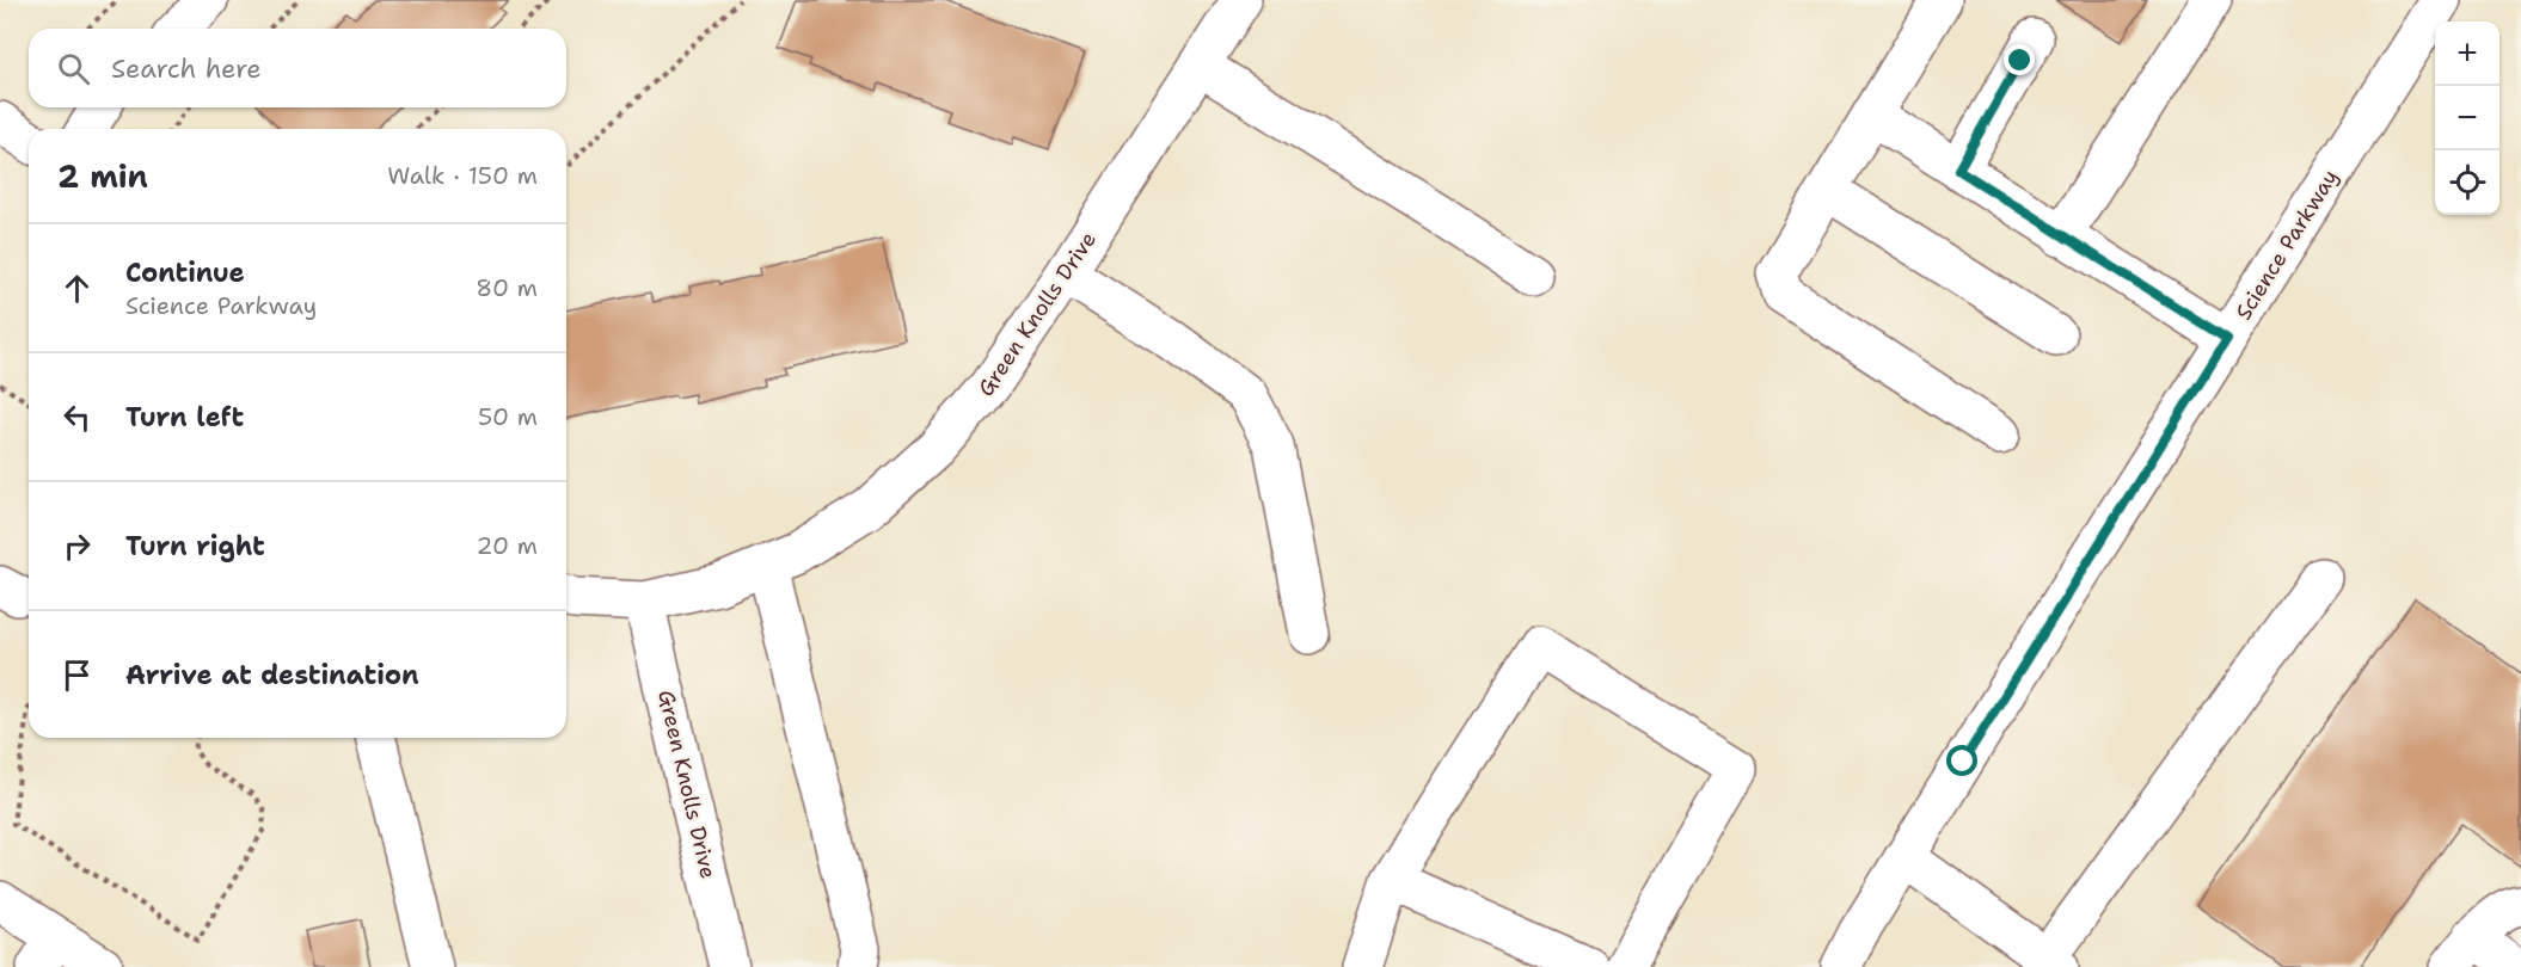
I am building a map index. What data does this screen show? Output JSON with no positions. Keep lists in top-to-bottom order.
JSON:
{
  "streets": {
    "street": ["Science Parkway", "Green Knolls Drive"]
  },
  "page": {
    "map_buttons": ["+", "−"],
    "search": "Search here",
    "heading": ["2 min", "Walk · 150 m"],
    "list": [
      ["Continue", "Science Parkway", "80 m"],
      ["Turn left", "50 m"],
      ["Turn right", "20 m"],
      "Arrive at destination"
    ]
  }
}
